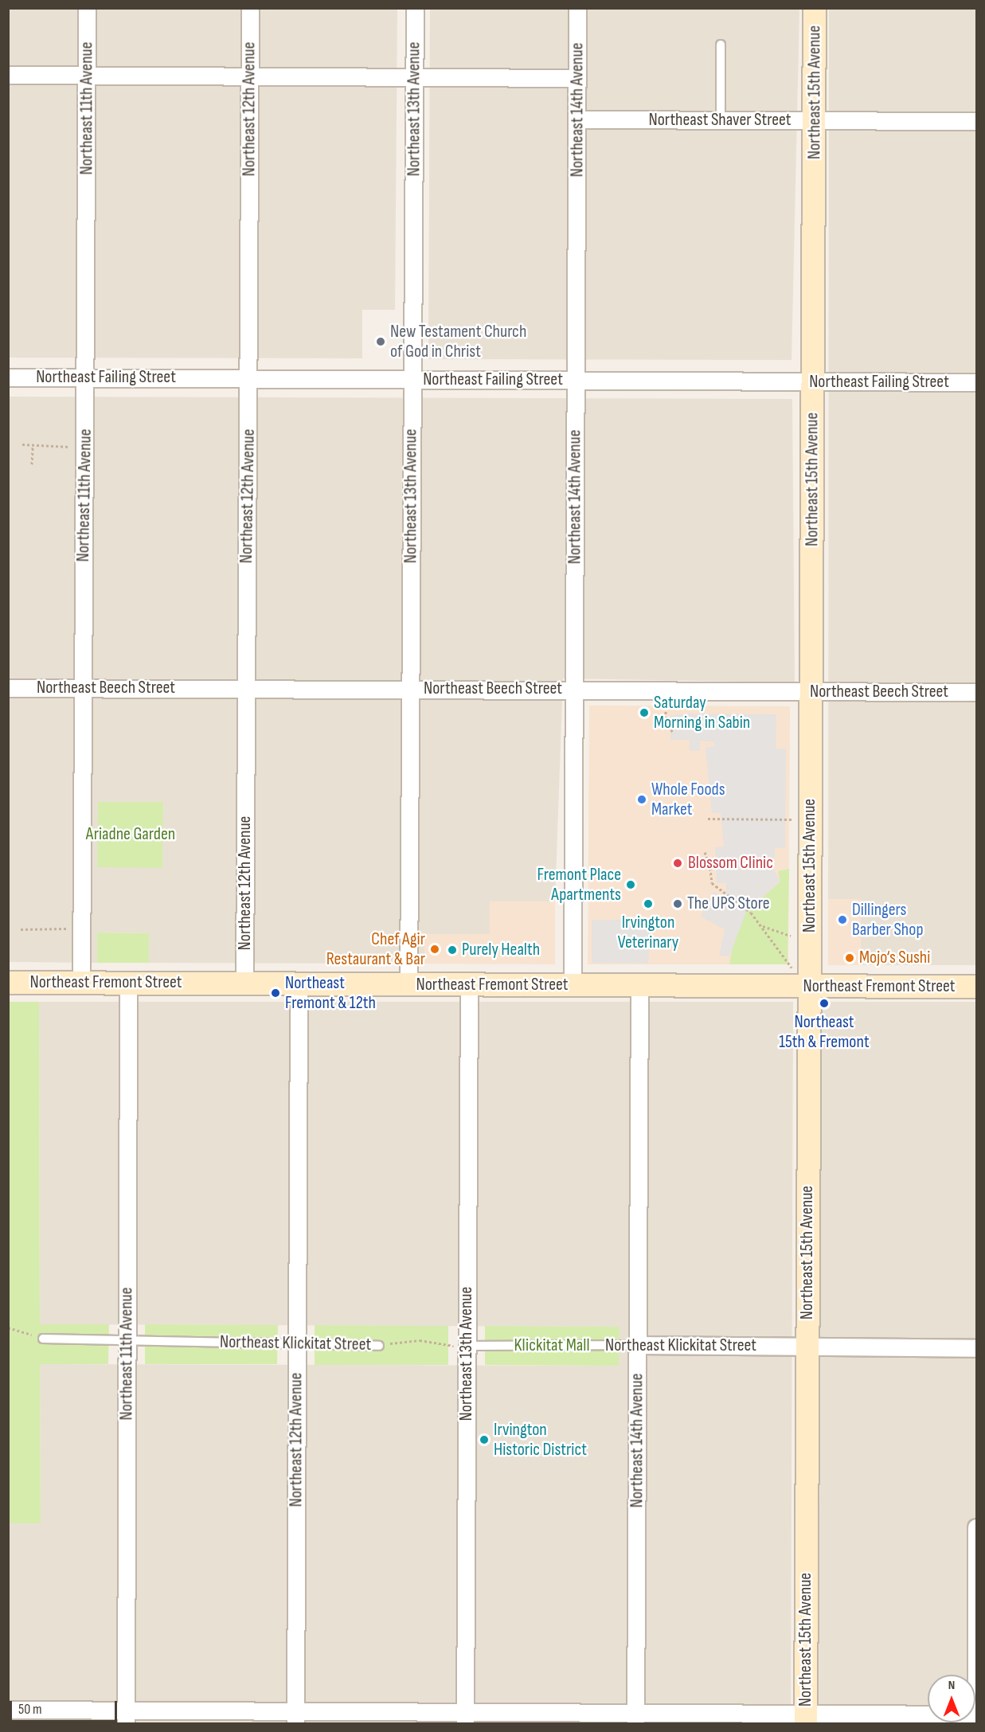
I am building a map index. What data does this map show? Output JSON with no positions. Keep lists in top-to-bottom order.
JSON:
{
  "streets": {
    "street": [
      "Northeast 15th Avenue",
      "Northeast 11th Avenue",
      "Northeast 12th Avenue",
      "Northeast 13th Avenue",
      "Northeast 14th Avenue",
      "Northeast Shaver Street",
      "Northeast Failing Street",
      "Northeast Beech Street",
      "Northeast Fremont Street",
      "Northeast Klickitat Street"
    ]
  },
  "crossings": [
    ["Northeast 15th Avenue", "Northeast Shaver Street"],
    ["Northeast 15th Avenue", "Northeast Failing Street"],
    ["Northeast 15th Avenue", "Northeast Beech Street"],
    ["Northeast 15th Avenue", "Northeast Fremont Street"],
    ["Northeast 15th Avenue", "Northeast Klickitat Street"],
    ["Northeast 11th Avenue", "Northeast Failing Street"],
    ["Northeast 11th Avenue", "Northeast Beech Street"],
    ["Northeast 11th Avenue", "Northeast Fremont Street"],
    ["Northeast 11th Avenue", "Northeast Klickitat Street"],
    ["Northeast 12th Avenue", "Northeast Failing Street"],
    ["Northeast 12th Avenue", "Northeast Beech Street"],
    ["Northeast 12th Avenue", "Northeast Fremont Street"],
    ["Northeast 12th Avenue", "Northeast Klickitat Street"],
    ["Northeast 13th Avenue", "Northeast Failing Street"],
    ["Northeast 13th Avenue", "Northeast Beech Street"],
    ["Northeast 13th Avenue", "Northeast Fremont Street"],
    ["Northeast 13th Avenue", "Northeast Klickitat Street"],
    ["Northeast 14th Avenue", "Northeast Shaver Street"],
    ["Northeast 14th Avenue", "Northeast Failing Street"],
    ["Northeast 14th Avenue", "Northeast Beech Street"],
    ["Northeast 14th Avenue", "Northeast Fremont Street"],
    ["Northeast 14th Avenue", "Northeast Klickitat Street"]
  ],
  "parks": ["Ariadne Garden", "Klickitat Mall"],
  "places": [
    "New Testament Church of God in Christ",
    "Saturday Morning in Sabin",
    "Whole Foods Market",
    "Blossom Clinic",
    "Fremont Place Apartments",
    "Irvington Veterinary",
    "The UPS Store",
    "Dillingers Barber Shop",
    "Chef Agir Restaurant & Bar",
    "Purely Health",
    "Mojo‘s Sushi",
    "Northeast Fremont & 12th",
    "Northeast 15th & Fremont",
    "Irvington Historic District"
  ],
  "scale_bar": "50 m",
  "north": "top"
}
